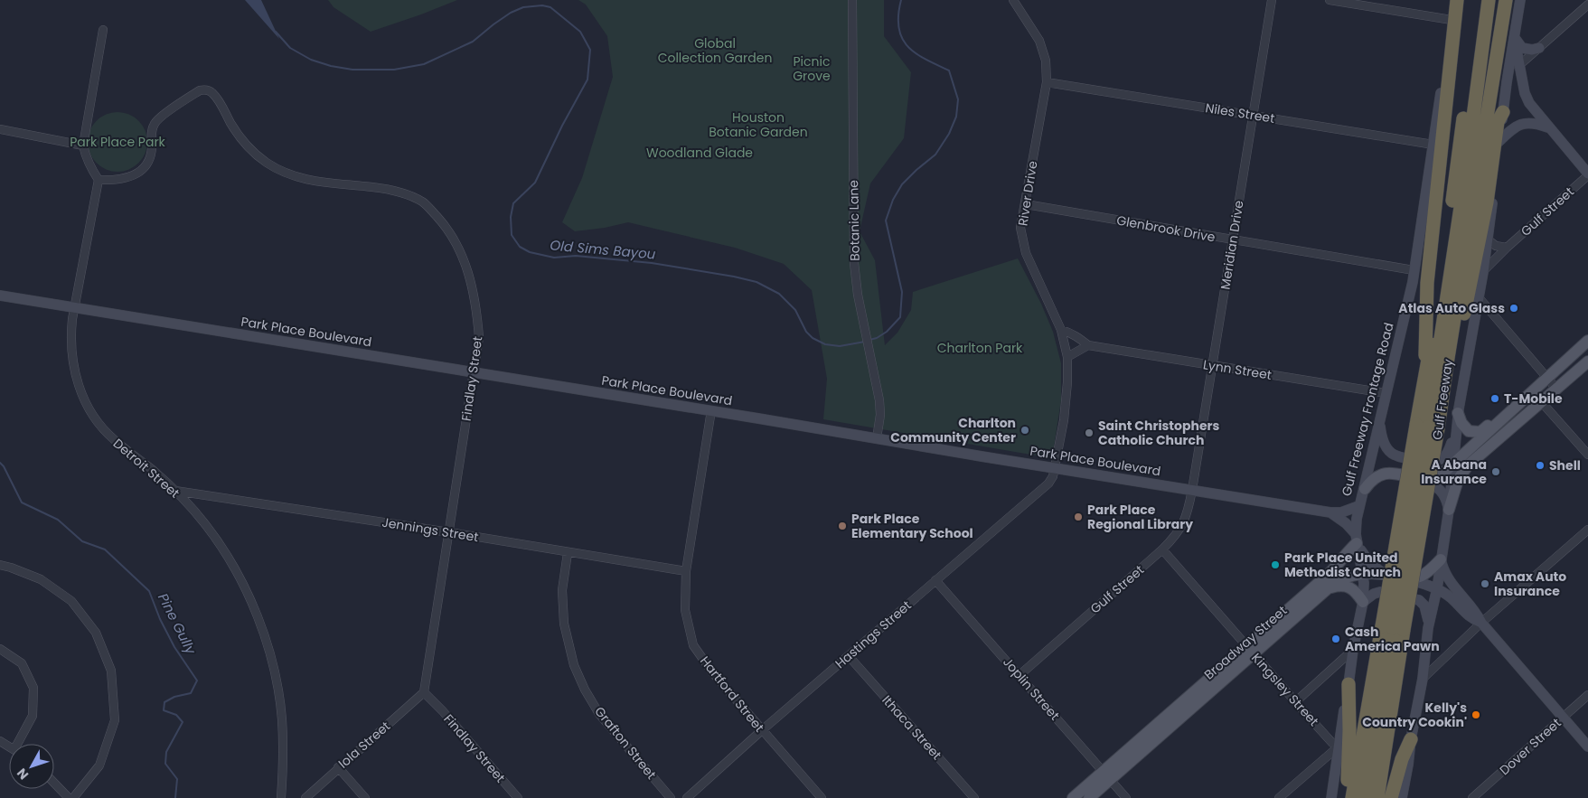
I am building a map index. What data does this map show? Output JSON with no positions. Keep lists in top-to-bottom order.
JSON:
{
  "streets": {
    "highway": ["Gulf Freeway"],
    "main road": ["Park Place Boulevard", "Gulf Freeway Frontage Road", "Broadway Street"],
    "street": [
      "Niles Street",
      "River Drive",
      "Gulf Street",
      "Botanic Lane",
      "Glenbrook Drive",
      "Meridian Drive",
      "Lynn Street",
      "Findlay Street",
      "Detroit Street",
      "Jennings Street",
      "Hastings Street",
      "Joplin Street",
      "Kingsley Street",
      "Hartford Street",
      "Ithaca Street",
      "Grafton Street",
      "Iola Street",
      "Dover Street"
    ]
  },
  "crossings": [
    ["Niles Street", "River Drive"],
    ["Niles Street", "Meridian Drive"],
    ["Niles Street", "Gulf Freeway Frontage Road"],
    ["River Drive", "Glenbrook Drive"],
    ["River Drive", "Park Place Boulevard"],
    ["River Drive", "Lynn Street"],
    ["River Drive", "Hastings Street"],
    ["Gulf Street", "Meridian Drive"],
    ["Gulf Street", "Park Place Boulevard"],
    ["Gulf Street", "Joplin Street"],
    ["Gulf Street", "Kingsley Street"],
    ["Botanic Lane", "Park Place Boulevard"],
    ["Glenbrook Drive", "Meridian Drive"],
    ["Glenbrook Drive", "Gulf Freeway Frontage Road"],
    ["Meridian Drive", "Park Place Boulevard"],
    ["Meridian Drive", "Lynn Street"],
    ["Park Place Boulevard", "Findlay Street"],
    ["Park Place Boulevard", "Gulf Freeway Frontage Road"],
    ["Park Place Boulevard", "Detroit Street"],
    ["Park Place Boulevard", "Hastings Street"],
    ["Park Place Boulevard", "Broadway Street"],
    ["Park Place Boulevard", "Hartford Street"],
    ["Lynn Street", "Gulf Freeway Frontage Road"],
    ["Findlay Street", "Detroit Street"],
    ["Findlay Street", "Jennings Street"],
    ["Findlay Street", "Iola Street"],
    ["Gulf Freeway Frontage Road", "Broadway Street"],
    ["Gulf Freeway Frontage Road", "Kingsley Street"],
    ["Detroit Street", "Jennings Street"],
    ["Jennings Street", "Hartford Street"],
    ["Jennings Street", "Grafton Street"],
    ["Hastings Street", "Joplin Street"],
    ["Hastings Street", "Hartford Street"],
    ["Hastings Street", "Ithaca Street"],
    ["Broadway Street", "Joplin Street"],
    ["Broadway Street", "Kingsley Street"]
  ],
  "water": ["Old Sims Bayou", "Pine Gully"],
  "parks": [
    "Global Collection Garden",
    "Picnic Grove",
    "Houston Botanic Garden",
    "Park Place Park",
    "Woodland Glade",
    "Charlton Park"
  ],
  "places": [
    "Atlas Auto Glass",
    "T-Mobile",
    "Charlton Community Center",
    "Saint Christophers Catholic Church",
    "Shell",
    "A Abana Insurance",
    "Park Place Regional Library",
    "Park Place Elementary School",
    "Park Place United Methodist Church",
    "Amax Auto Insurance",
    "Cash America Pawn",
    "Kelly's Country Cookin'"
  ],
  "north": "bottom left"
}
